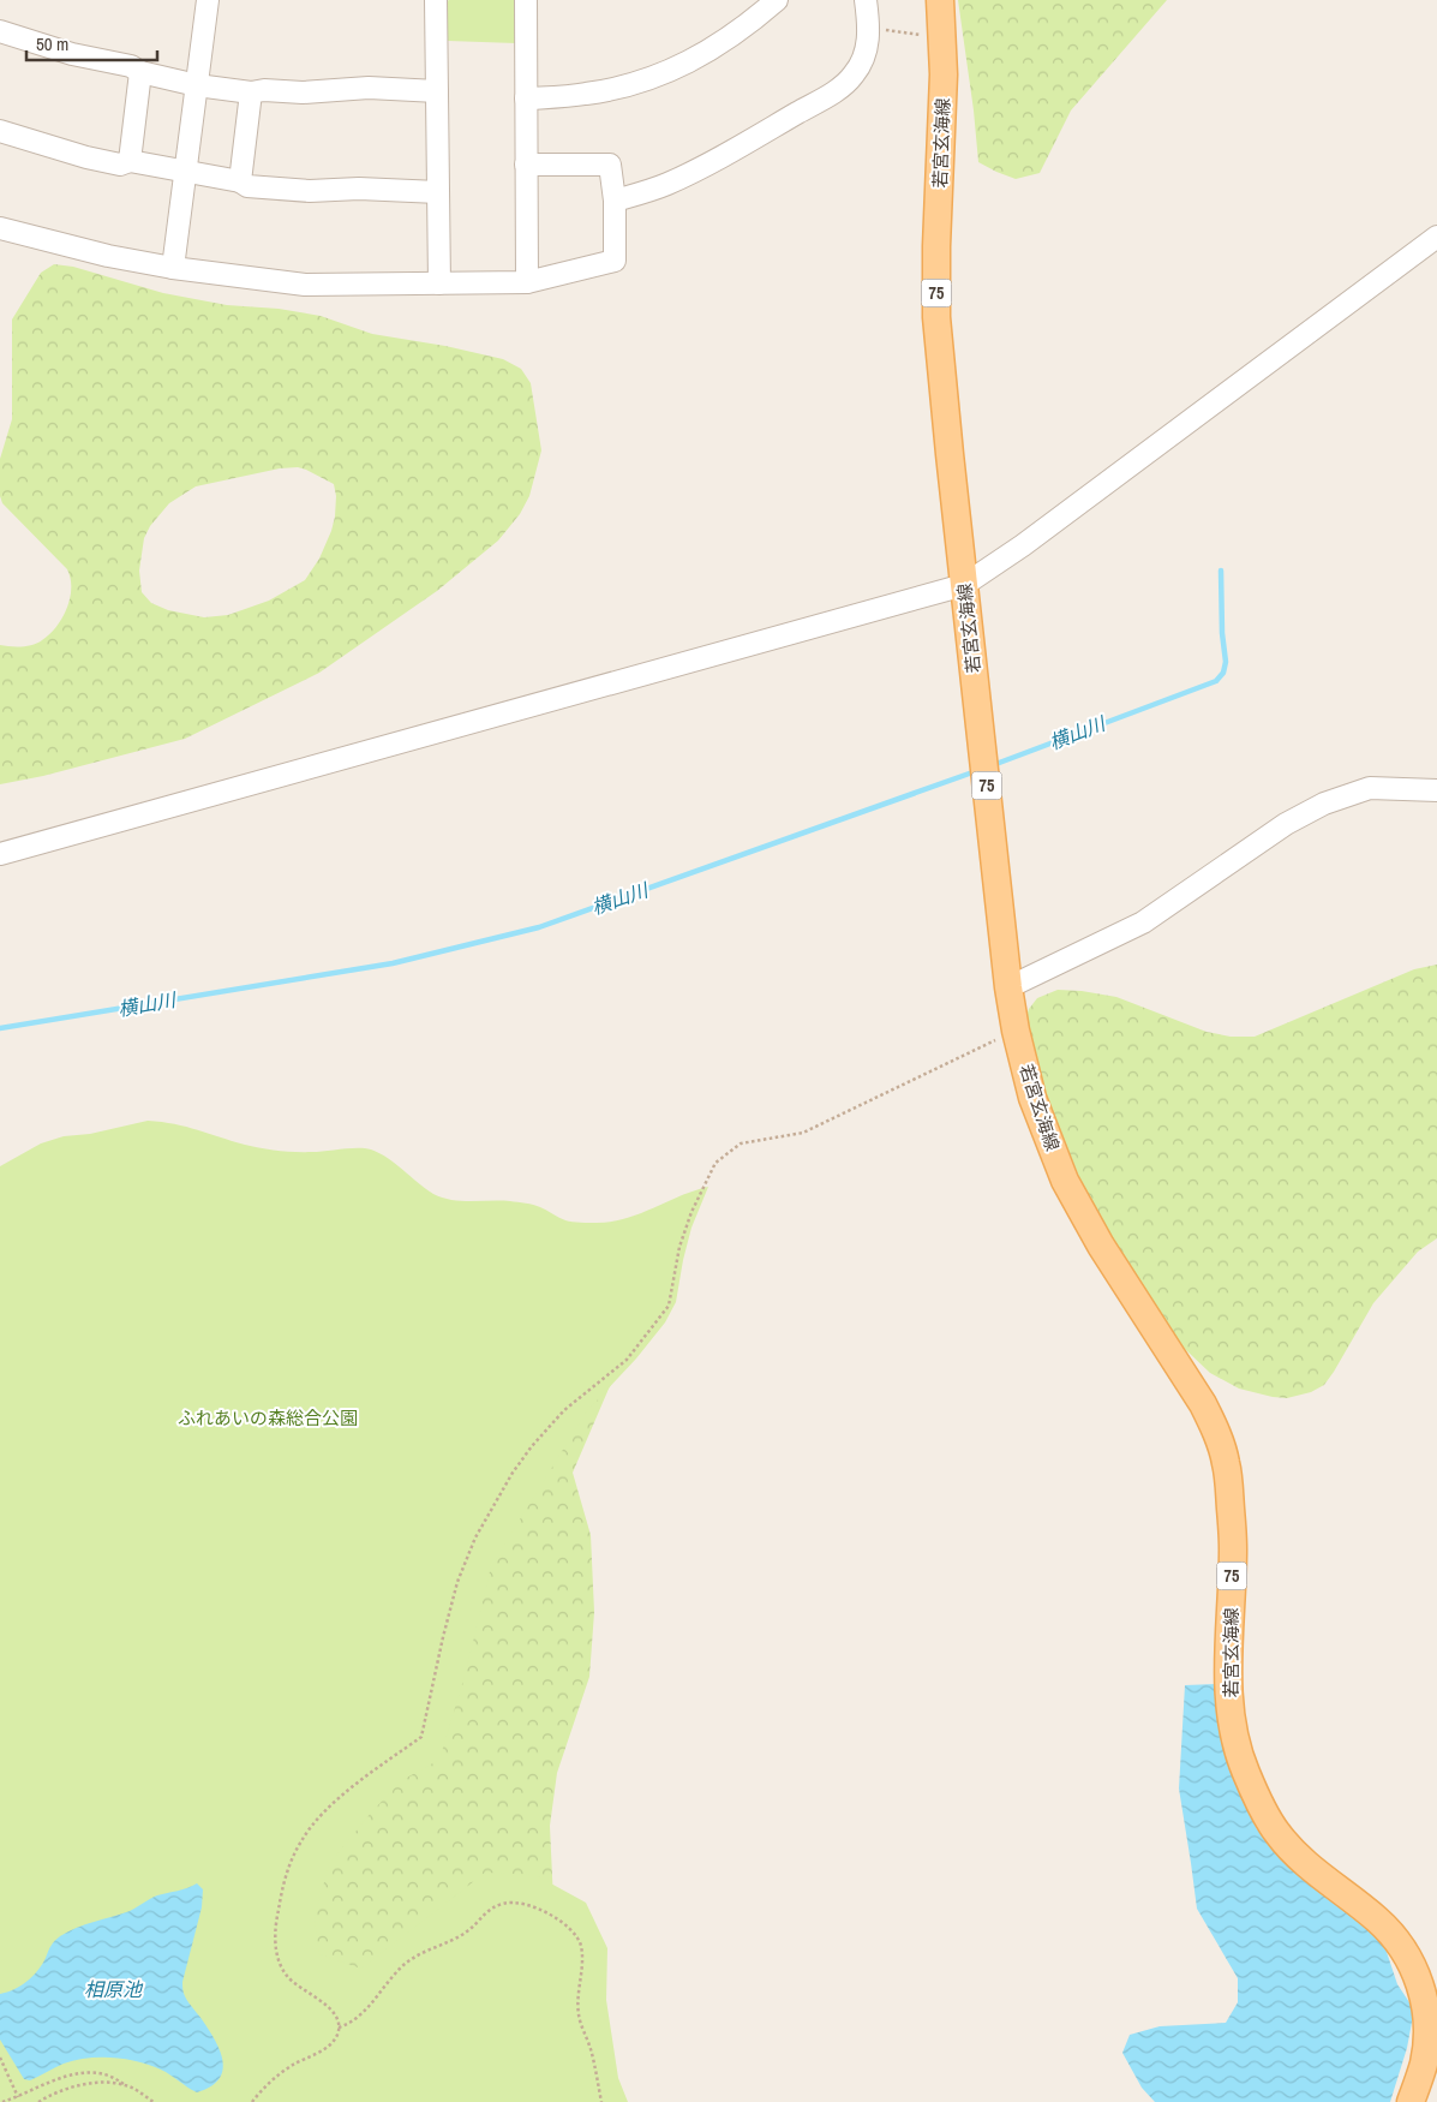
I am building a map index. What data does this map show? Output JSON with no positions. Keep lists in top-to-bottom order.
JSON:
{
  "streets": {
    "main road": ["若宮玄海線", "75"]
  },
  "water": ["横山川", "相原池"],
  "parks": ["ふれあいの森総合公園"],
  "scale_bar": "50 m"
}
